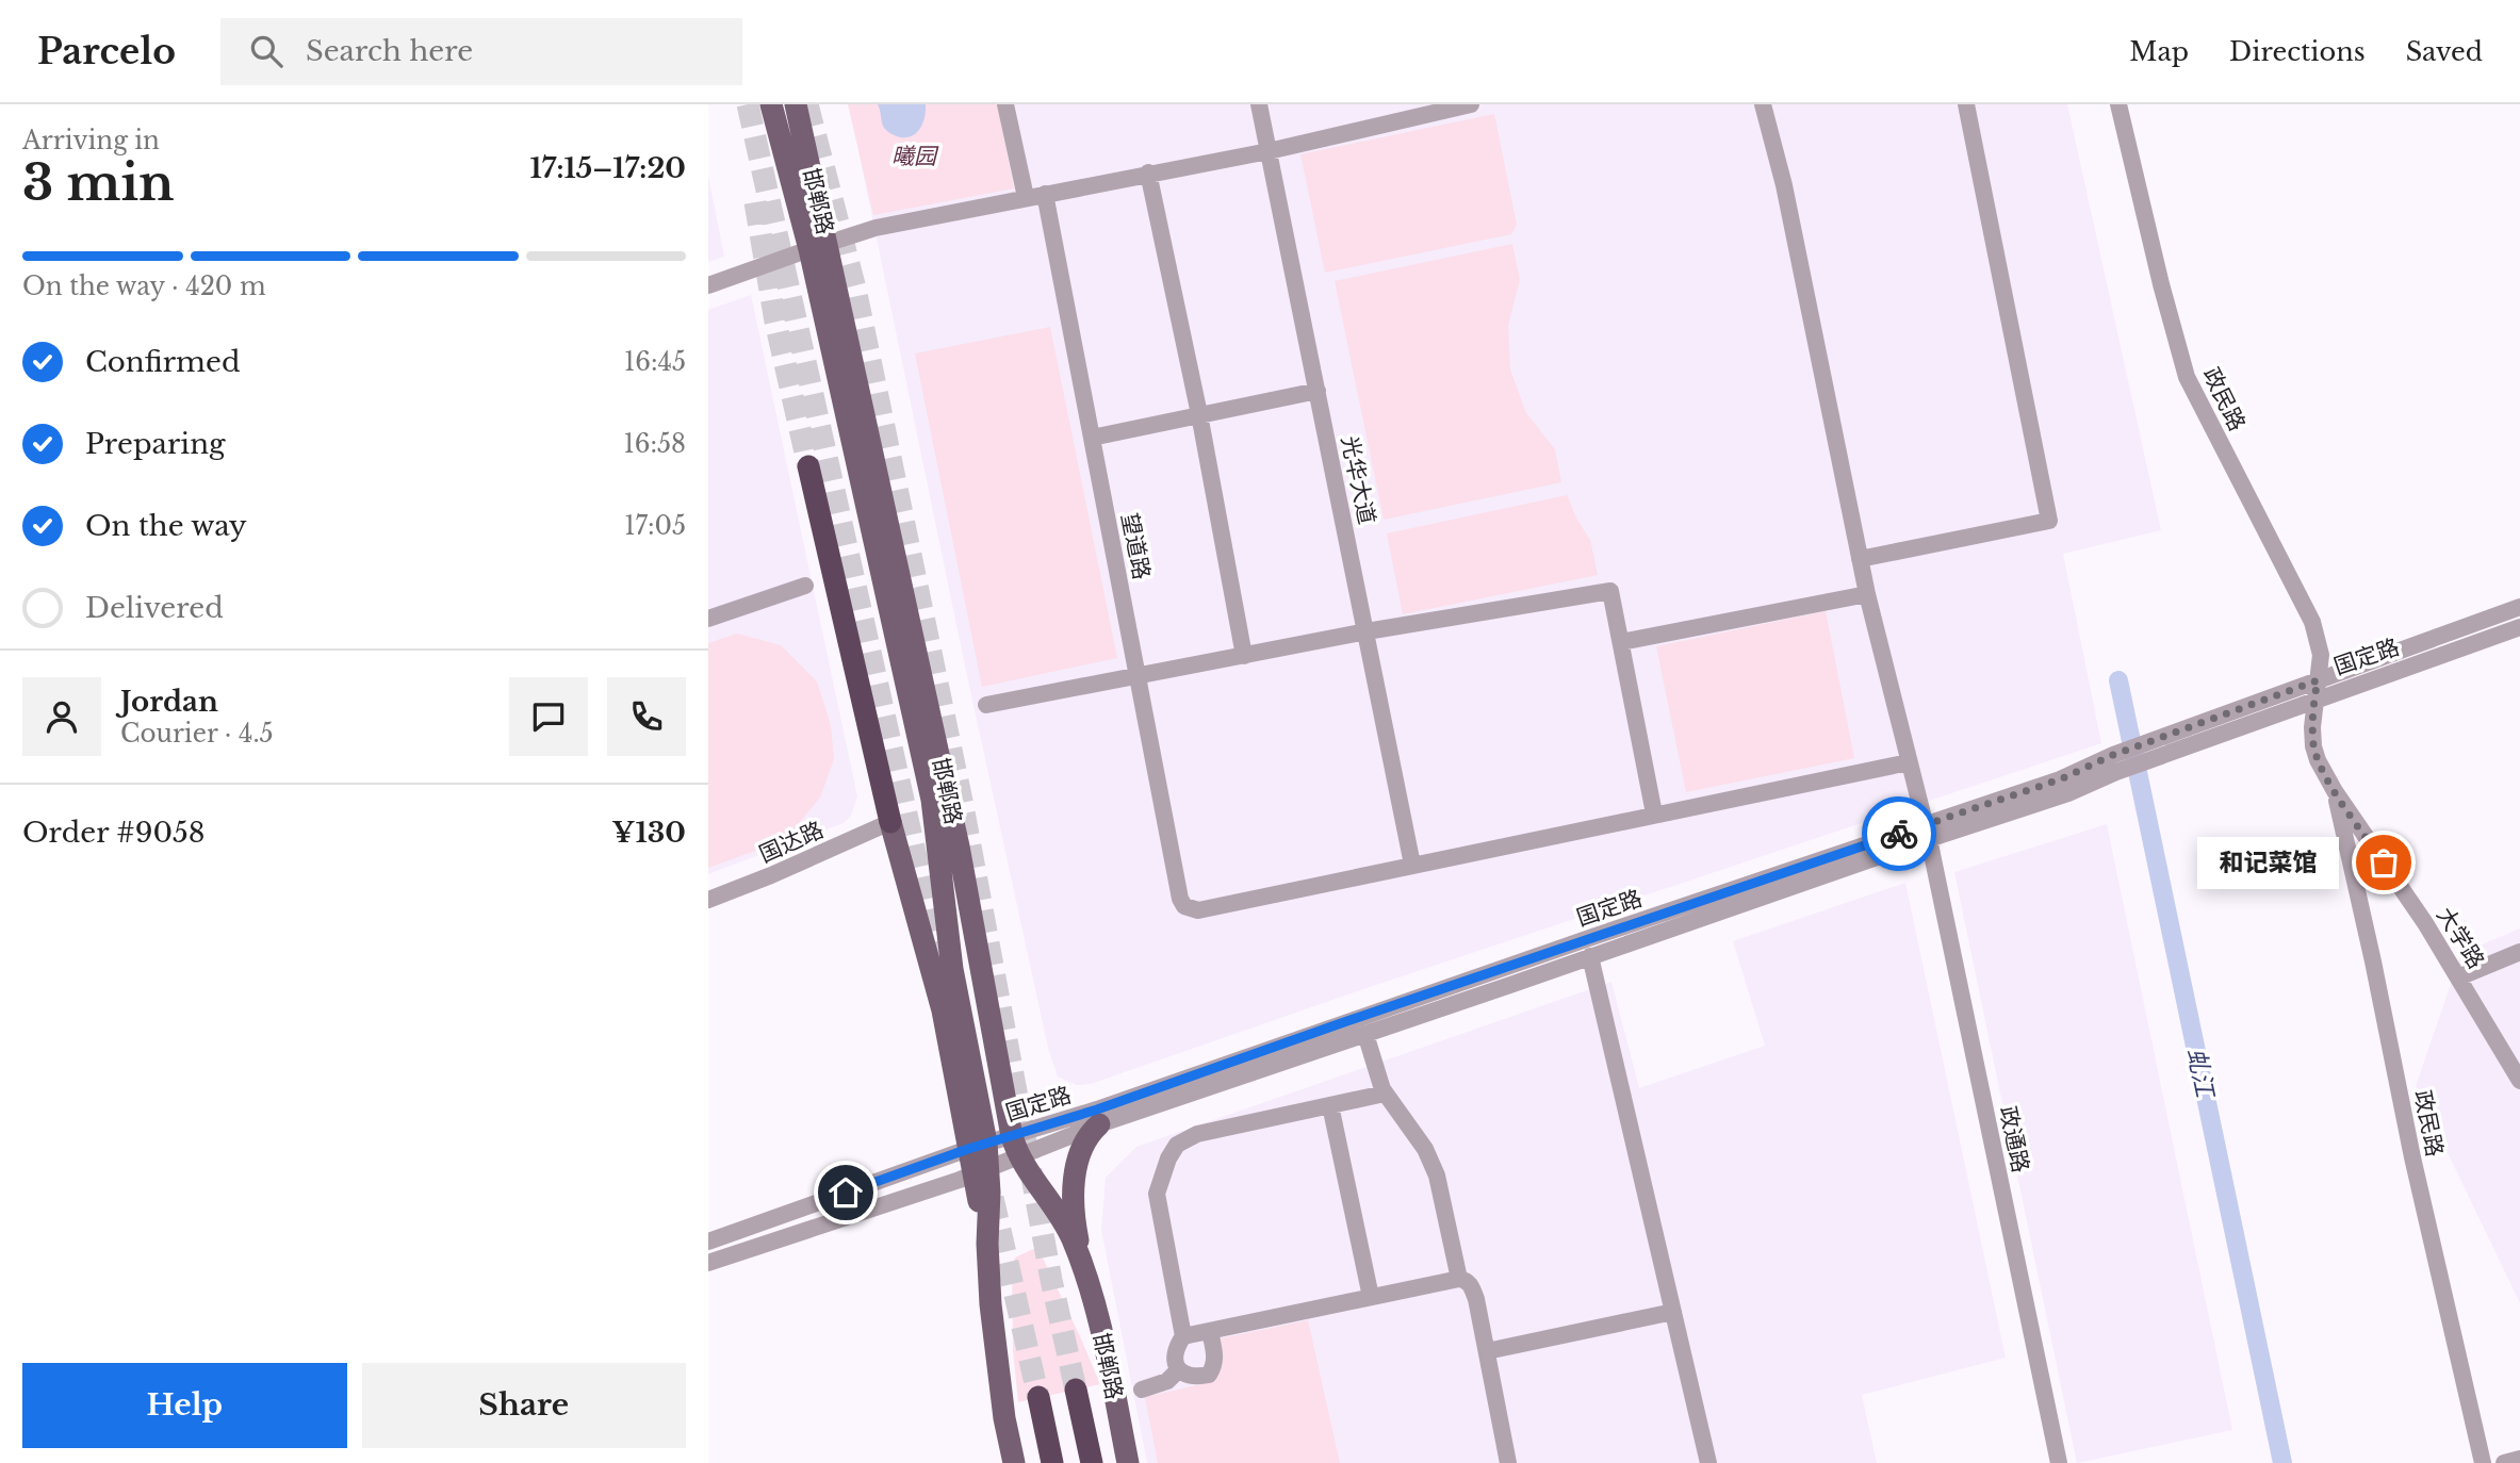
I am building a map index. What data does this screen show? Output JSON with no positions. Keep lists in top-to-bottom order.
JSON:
{
  "streets": {
    "main road": ["邯郸路"],
    "street": [
      "政民路",
      "光华大道",
      "望道路",
      "国定路",
      "国达路",
      "大学路",
      "政通路"
    ]
  },
  "crossings": [
    ["邯郸路", "国定路"],
    ["邯郸路", "国达路"],
    ["政民路", "国定路"],
    ["政民路", "大学路"],
    ["光华大道", "望道路"],
    ["国定路", "大学路"],
    ["国定路", "政通路"]
  ],
  "water": ["虬江"],
  "parks": ["曦园"],
  "places": ["和记菜馆"],
  "page": {
    "header": "Parcelo",
    "search": "Search here",
    "nav": ["Map", "Directions", "Saved"],
    "heading": ["3 min", "Arriving in", "17:15–17:20"],
    "panel": [
      "Jordan",
      "Courier · 4.5",
      "Order #9058",
      "¥130"
    ],
    "bar": "On the way · 420 m",
    "list": [
      ["Confirmed", "16:45"],
      ["Preparing", "16:58"],
      ["On the way", "17:05"],
      "Delivered"
    ],
    "bubble": "和记菜馆",
    "buttons": ["Help", "Share"]
  }
}
